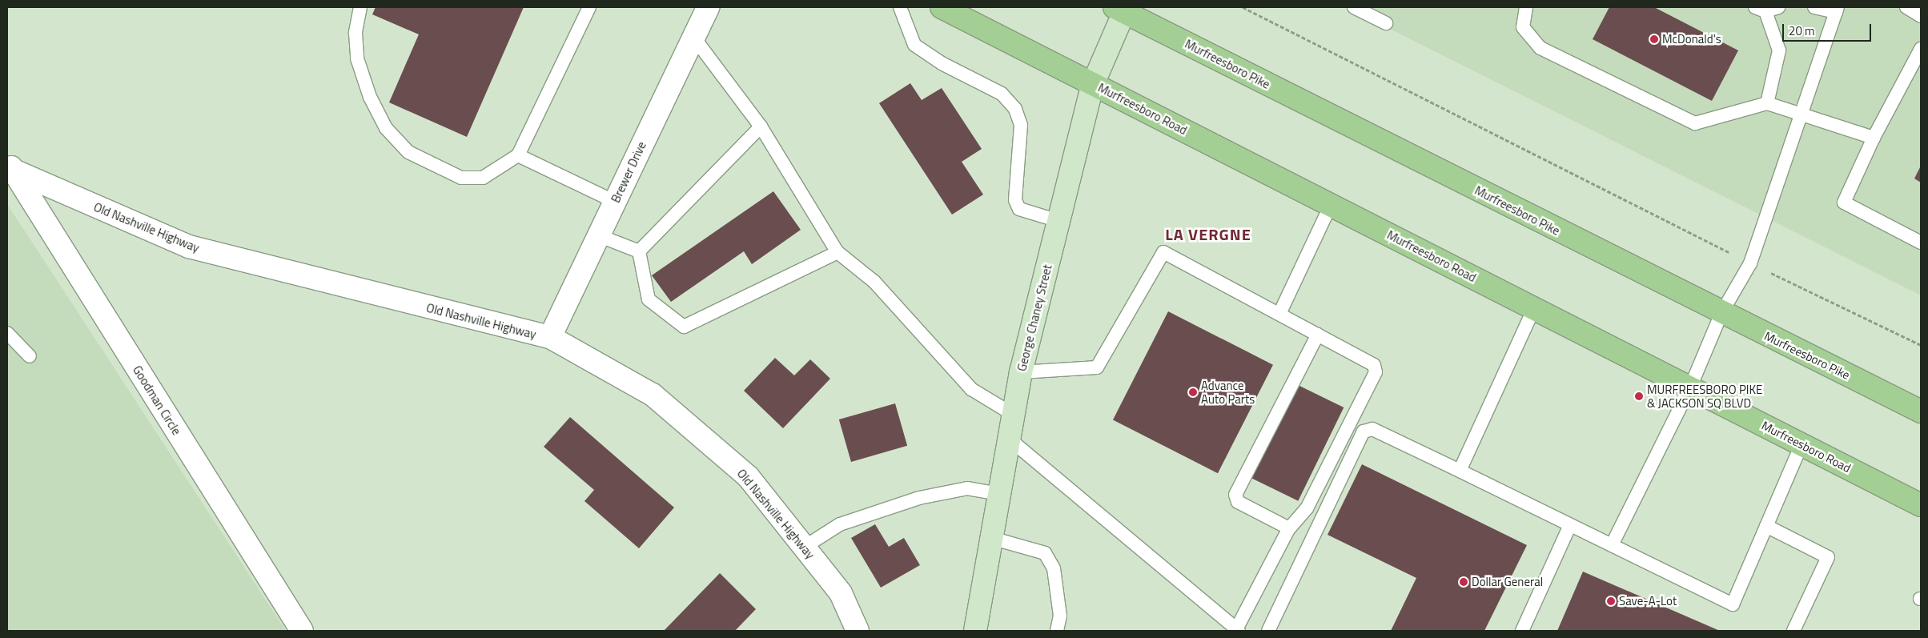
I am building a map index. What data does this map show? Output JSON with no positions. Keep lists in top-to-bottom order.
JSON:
{
  "streets": {
    "main road": ["Murfreesboro Pike", "Murfreesboro Road", "George Chaney Street"],
    "street": ["Brewer Drive", "Old Nashville Highway", "Goodman Circle"]
  },
  "crossings": [
    ["Murfreesboro Pike", "George Chaney Street"],
    ["Murfreesboro Road", "George Chaney Street"],
    ["Brewer Drive", "Old Nashville Highway"],
    ["Old Nashville Highway", "Goodman Circle"]
  ],
  "districts": ["LA VERGNE"],
  "places": [
    "McDonald's",
    "Advance Auto Parts",
    "MURFREESBORO PIKE & JACKSON SQ BLVD",
    "Dollar General",
    "Save-A-Lot"
  ],
  "scale_bar": "20 m"
}
